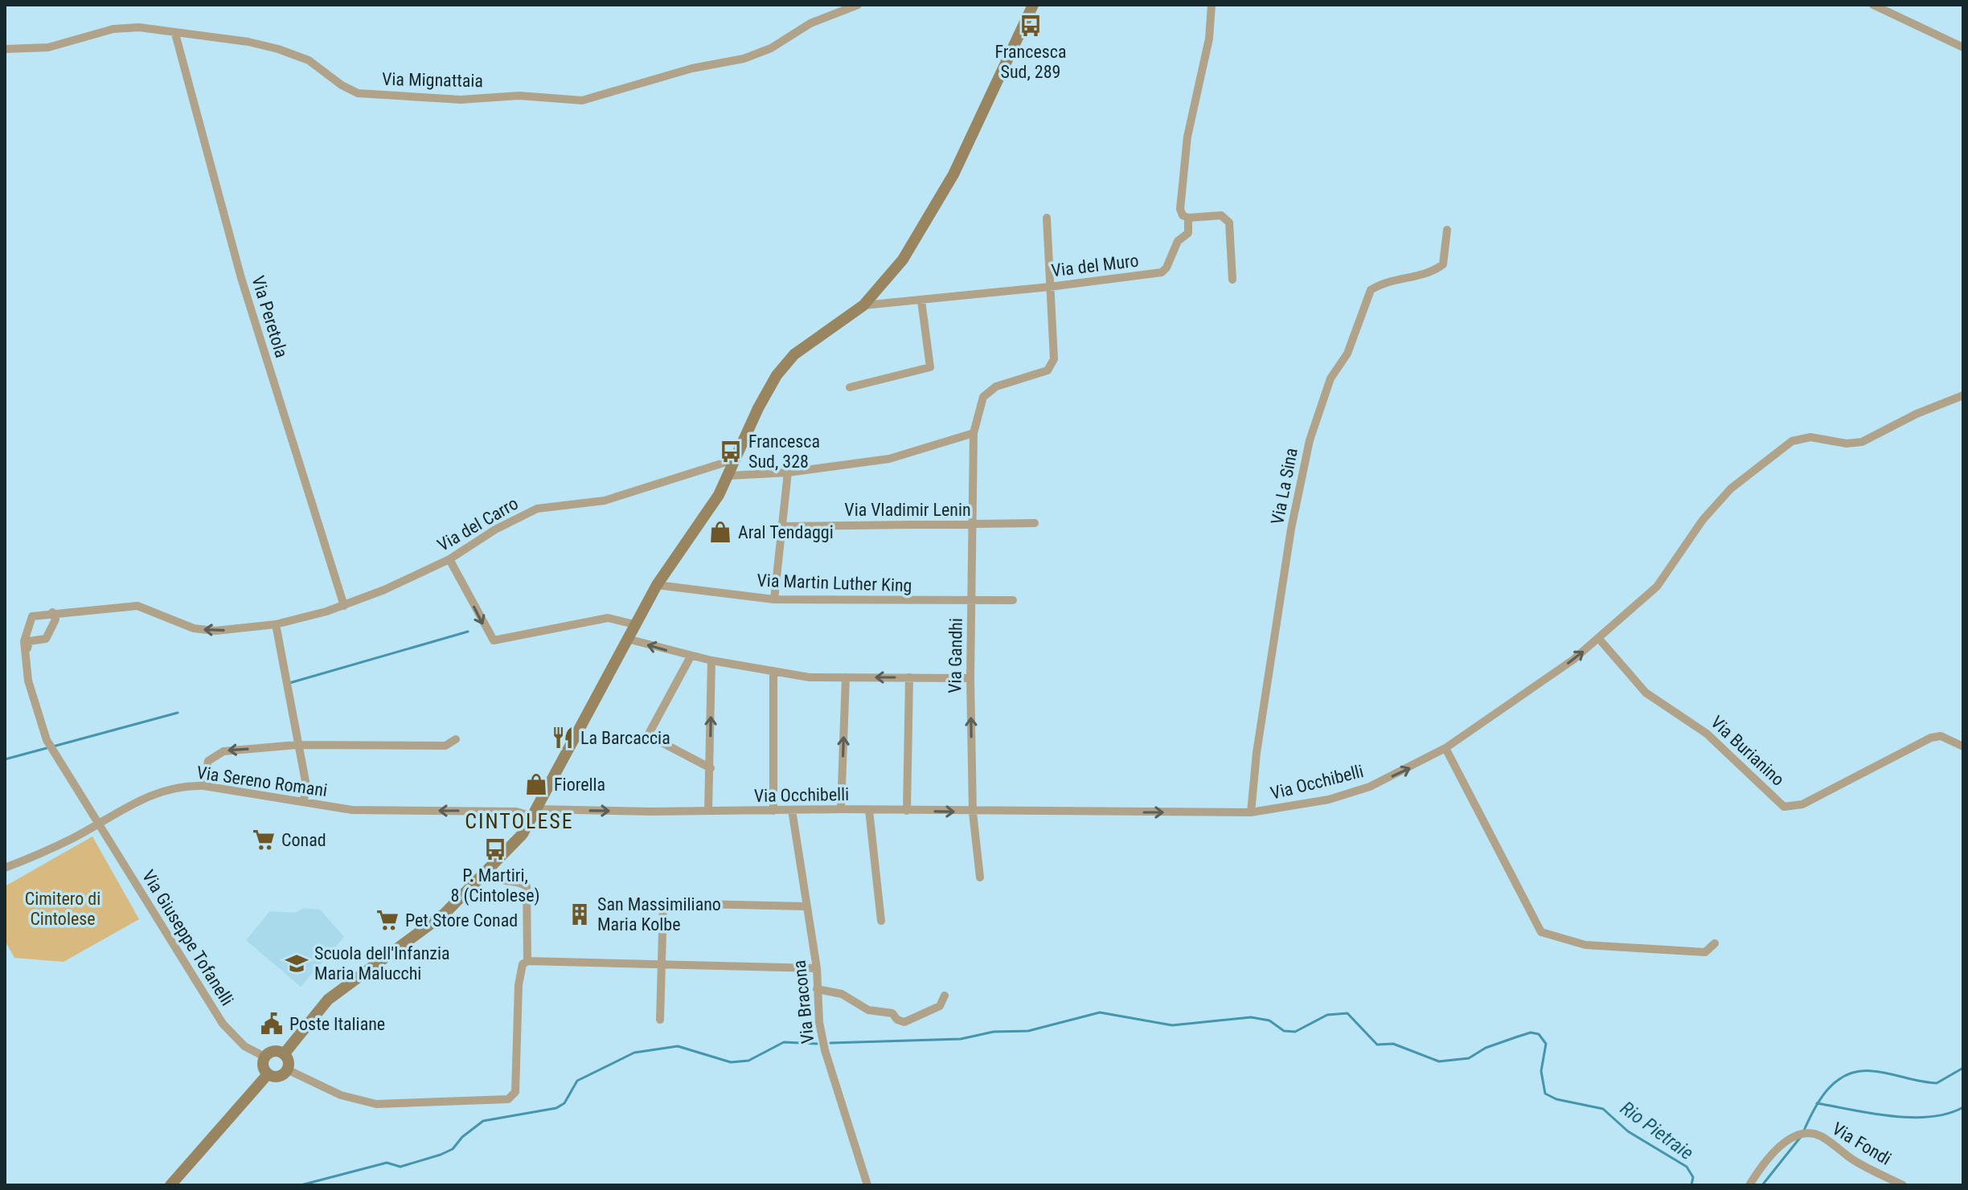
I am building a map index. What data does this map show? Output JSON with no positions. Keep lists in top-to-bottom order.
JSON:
{
  "streets": {
    "street": [
      "Via Mignattaia",
      "Via del Muro",
      "Via Peretola",
      "Via La Sina",
      "Via Vladimir Lenin",
      "Via del Carro",
      "Via Martin Luther King",
      "Via Gandhi",
      "Via Burianino",
      "Via Sereno Romani",
      "Via Occhibelli",
      "Via Giuseppe Tofanelli",
      "Via Bracona",
      "Via Fondi"
    ]
  },
  "crossings": [
    ["Via Mignattaia", "Via Peretola"],
    ["Via del Muro", "Via Gandhi"],
    ["Via Peretola", "Via del Carro"],
    ["Via La Sina", "Via Occhibelli"],
    ["Via Vladimir Lenin", "Via Gandhi"],
    ["Via del Carro", "Via Giuseppe Tofanelli"],
    ["Via Martin Luther King", "Via Gandhi"],
    ["Via Gandhi", "Via Occhibelli"],
    ["Via Burianino", "Via Occhibelli"],
    ["Via Sereno Romani", "Via Occhibelli"],
    ["Via Sereno Romani", "Via Giuseppe Tofanelli"],
    ["Via Occhibelli", "Via Bracona"]
  ],
  "one_way": ["Via Occhibelli"],
  "districts": ["CINTOLESE"],
  "water": ["Rio Pietraie"],
  "parks": ["Cimitero di Cintolese"],
  "places": {
    "bus stop": ["Francesca Sud, 289", "Francesca Sud, 328", "P. Martiri, 8 (Cintolese)"],
    "shop": ["Aral Tendaggi", "Fiorella"],
    "restaurant": ["La Barcaccia"],
    "supermarket": ["Conad", "Pet Store Conad"],
    "building": ["San Massimiliano Maria Kolbe"],
    "school or university": ["Scuola dell'Infanzia Maria Malucchi"],
    "public building": ["Poste Italiane"]
  }
}
